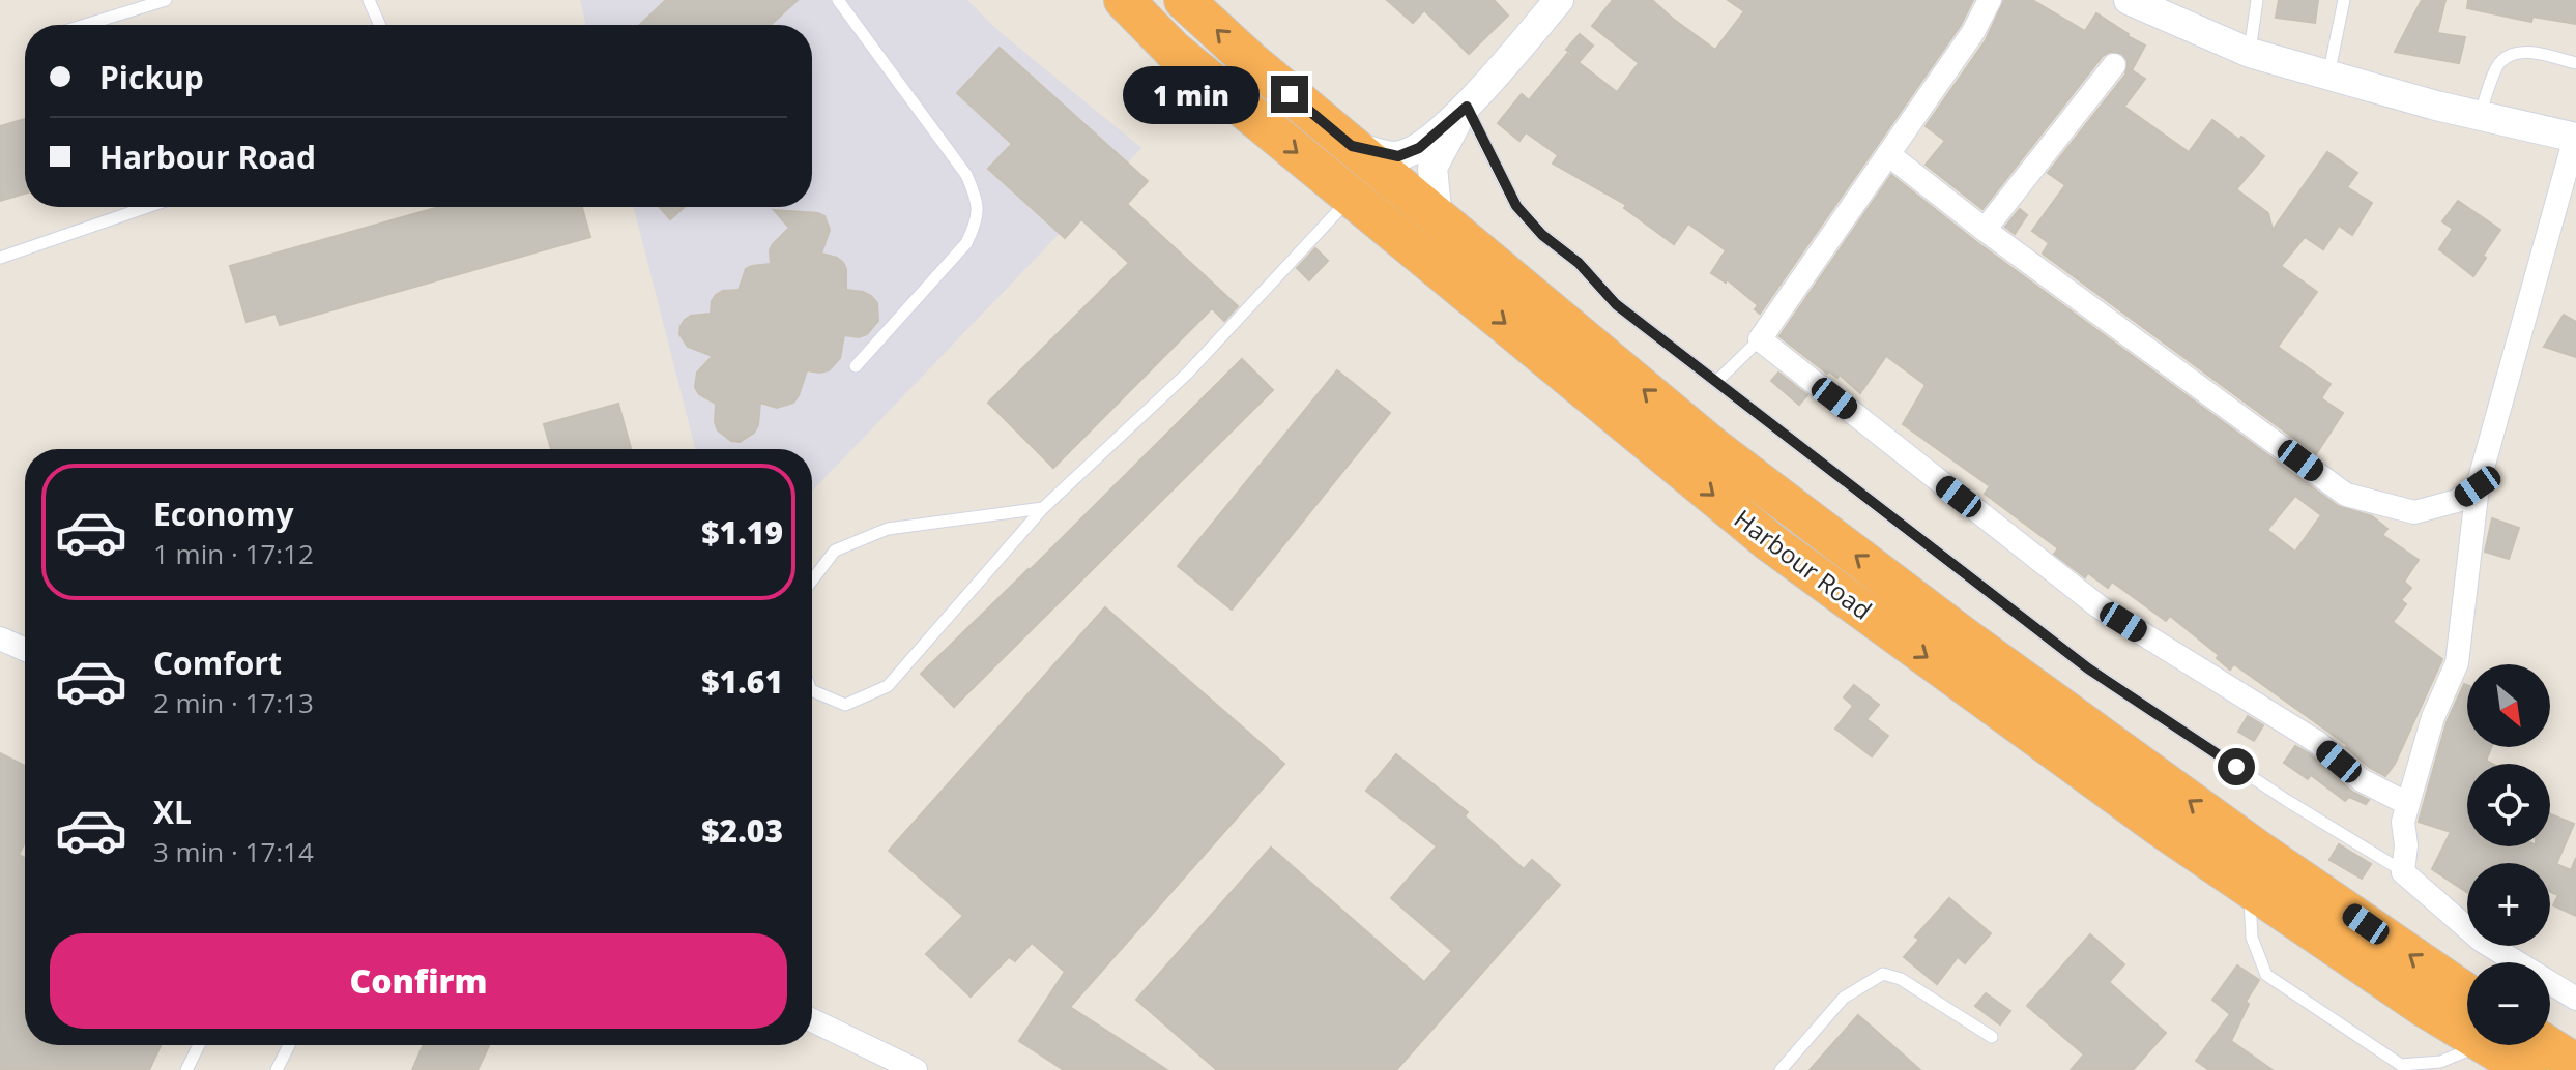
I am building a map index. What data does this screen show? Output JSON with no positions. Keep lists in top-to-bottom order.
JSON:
{
  "streets": {
    "highway": ["Harbour Road"]
  },
  "north": "bottom right",
  "page": {
    "banner": ["Pickup", "Harbour Road"],
    "bubble": "1 min",
    "list": [
      {
        "name": "Economy",
        "note": "1 min · 17:12",
        "value": "$1.19"
      },
      {
        "name": "Comfort",
        "note": "2 min · 17:13",
        "value": "$1.61"
      },
      {
        "name": "XL",
        "note": "3 min · 17:14",
        "value": "$2.03"
      }
    ],
    "map_buttons": ["+", "−"],
    "buttons": "Confirm"
  }
}
